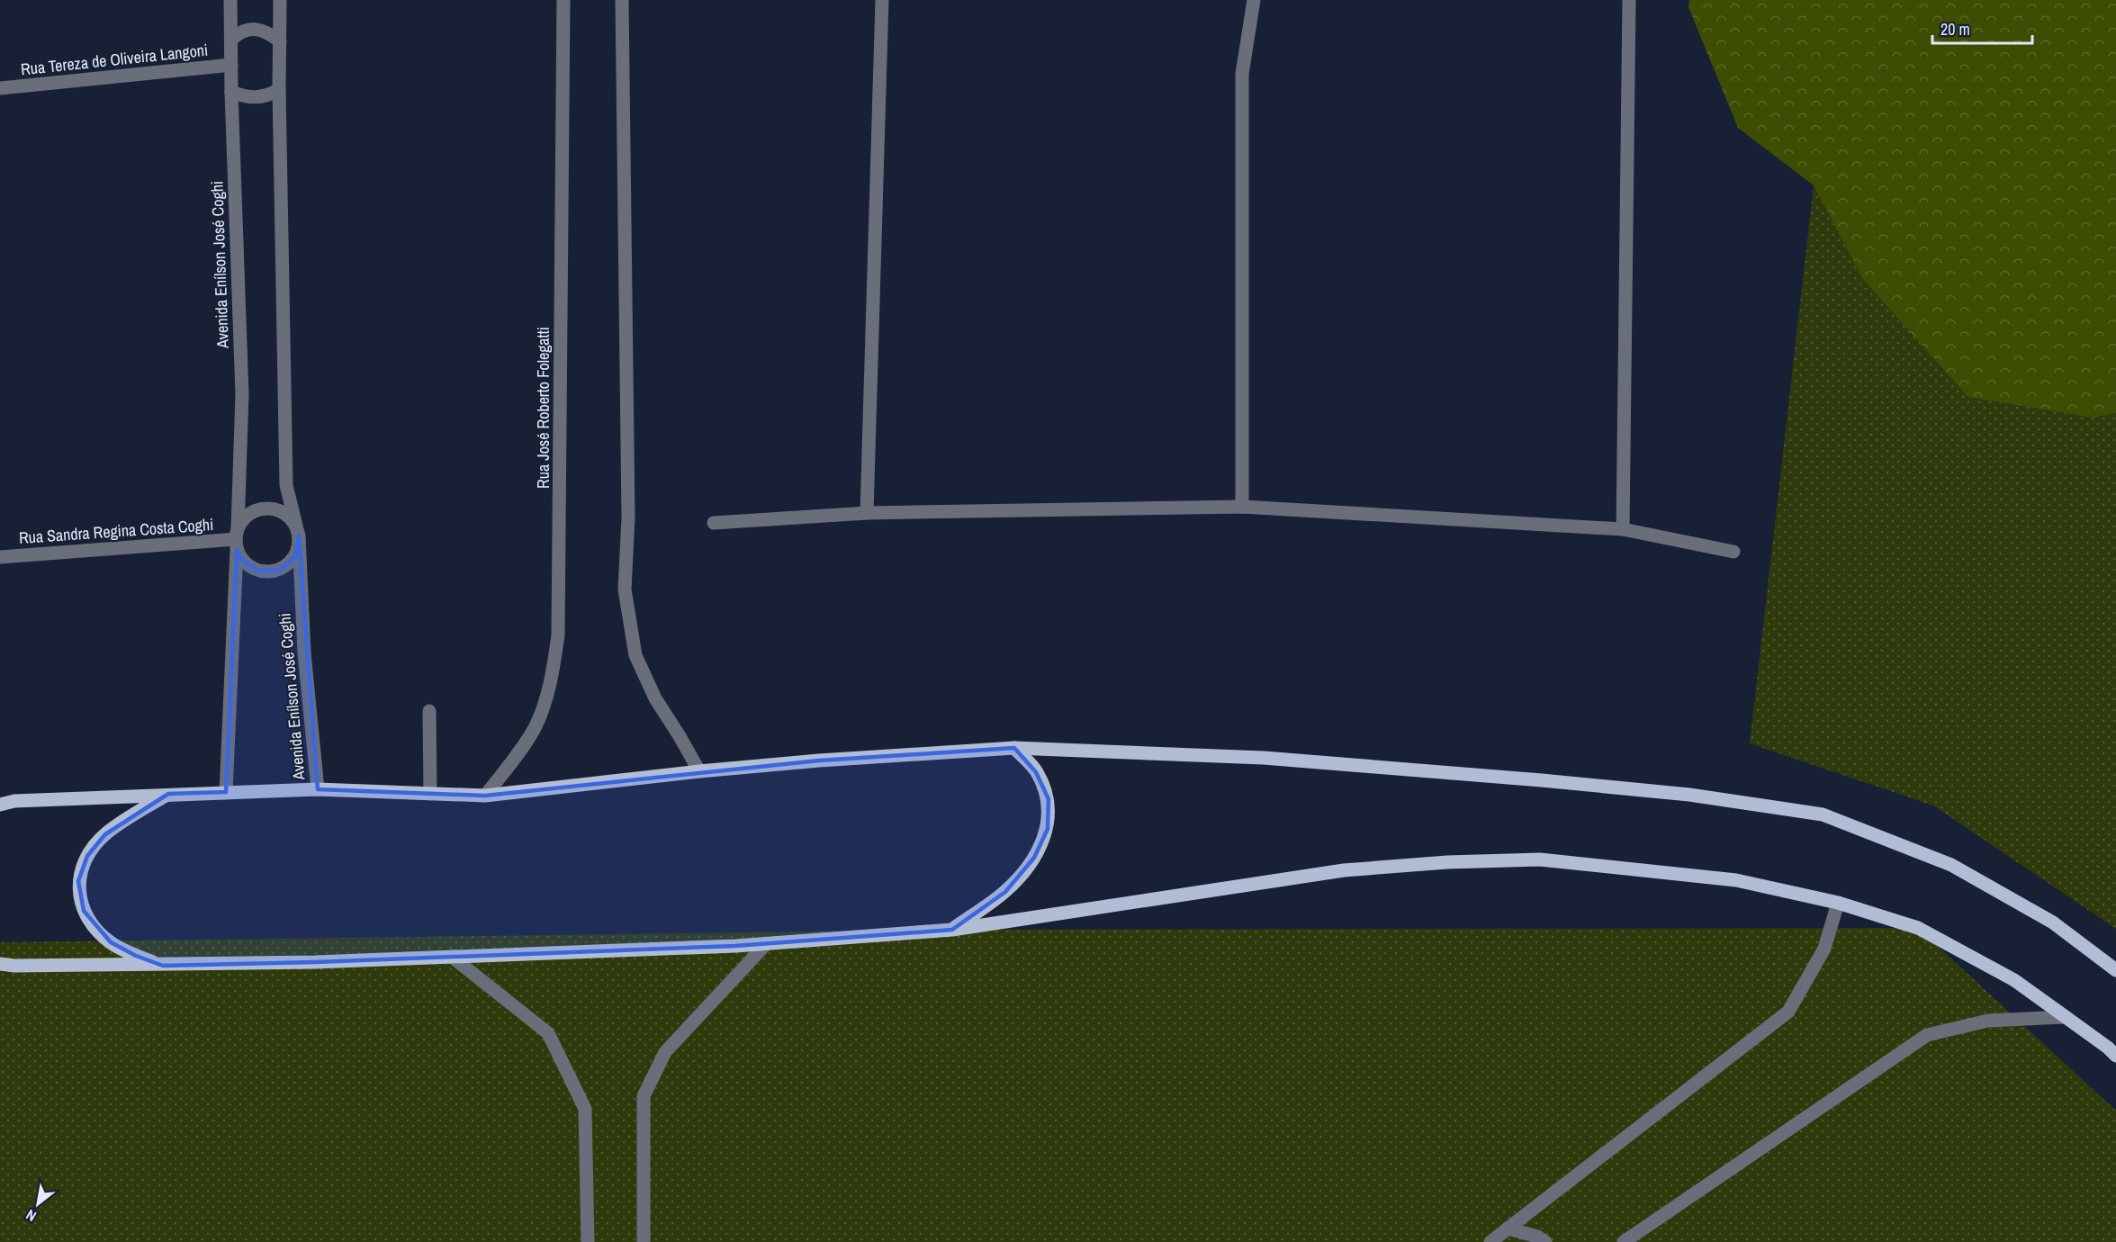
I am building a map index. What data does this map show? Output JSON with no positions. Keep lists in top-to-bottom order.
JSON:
{
  "streets": {
    "street": [
      "Rua Tereza de Oliveira Langoni",
      "Avenida Enílson José Coghi",
      "Rua José Roberto Folegatti",
      "Rua Sandra Regina Costa Coghi"
    ]
  },
  "crossings": [
    ["Rua Tereza de Oliveira Langoni", "Avenida Enílson José Coghi"],
    ["Avenida Enílson José Coghi", "Rua Sandra Regina Costa Coghi"]
  ],
  "scale_bar": "20 m",
  "north": "bottom left"
}
